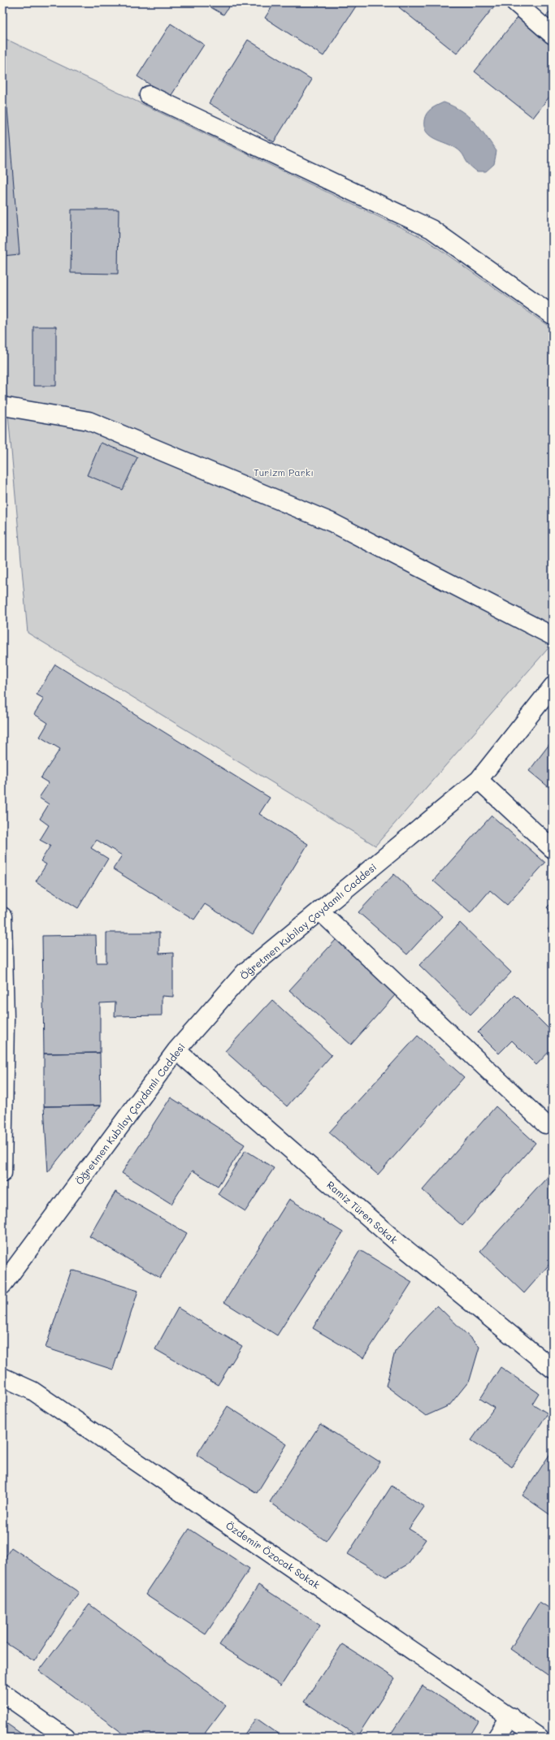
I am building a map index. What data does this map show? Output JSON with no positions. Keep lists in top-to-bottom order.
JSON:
{
  "streets": {
    "street": ["Öğretmen Kubilay Çaydamlı Caddesi", "Ramiz Türen Sokak", "Özdemir Özocak Sokak"]
  },
  "crossings": [
    ["Öğretmen Kubilay Çaydamlı Caddesi", "Ramiz Türen Sokak"]
  ],
  "parks": ["Turizm Parkı"]
}
